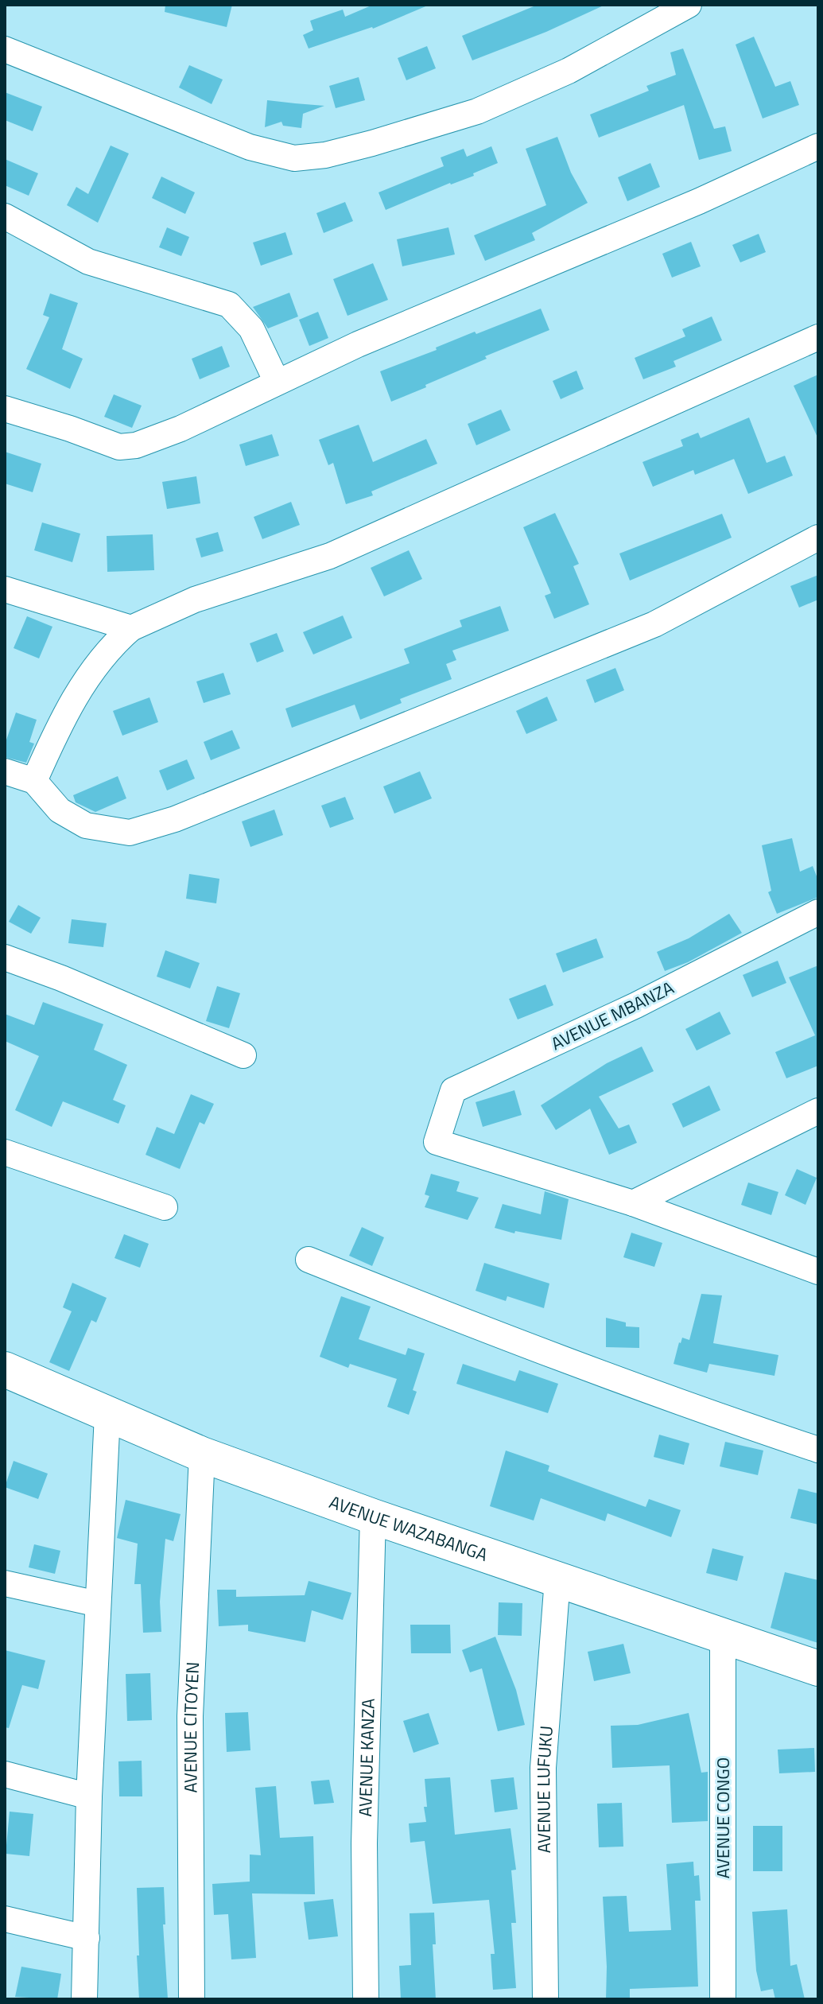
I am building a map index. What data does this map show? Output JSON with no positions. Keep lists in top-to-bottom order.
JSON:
{
  "streets": {
    "main road": ["AVENUE WAZABANGA"],
    "street": [
      "AVENUE MBANZA",
      "AVENUE CITOYEN",
      "AVENUE KANZA",
      "AVENUE LUFUKU",
      "AVENUE CONGO"
    ]
  },
  "crossings": [
    ["AVENUE WAZABANGA", "AVENUE CITOYEN"],
    ["AVENUE WAZABANGA", "AVENUE KANZA"],
    ["AVENUE WAZABANGA", "AVENUE LUFUKU"],
    ["AVENUE WAZABANGA", "AVENUE CONGO"]
  ]
}
